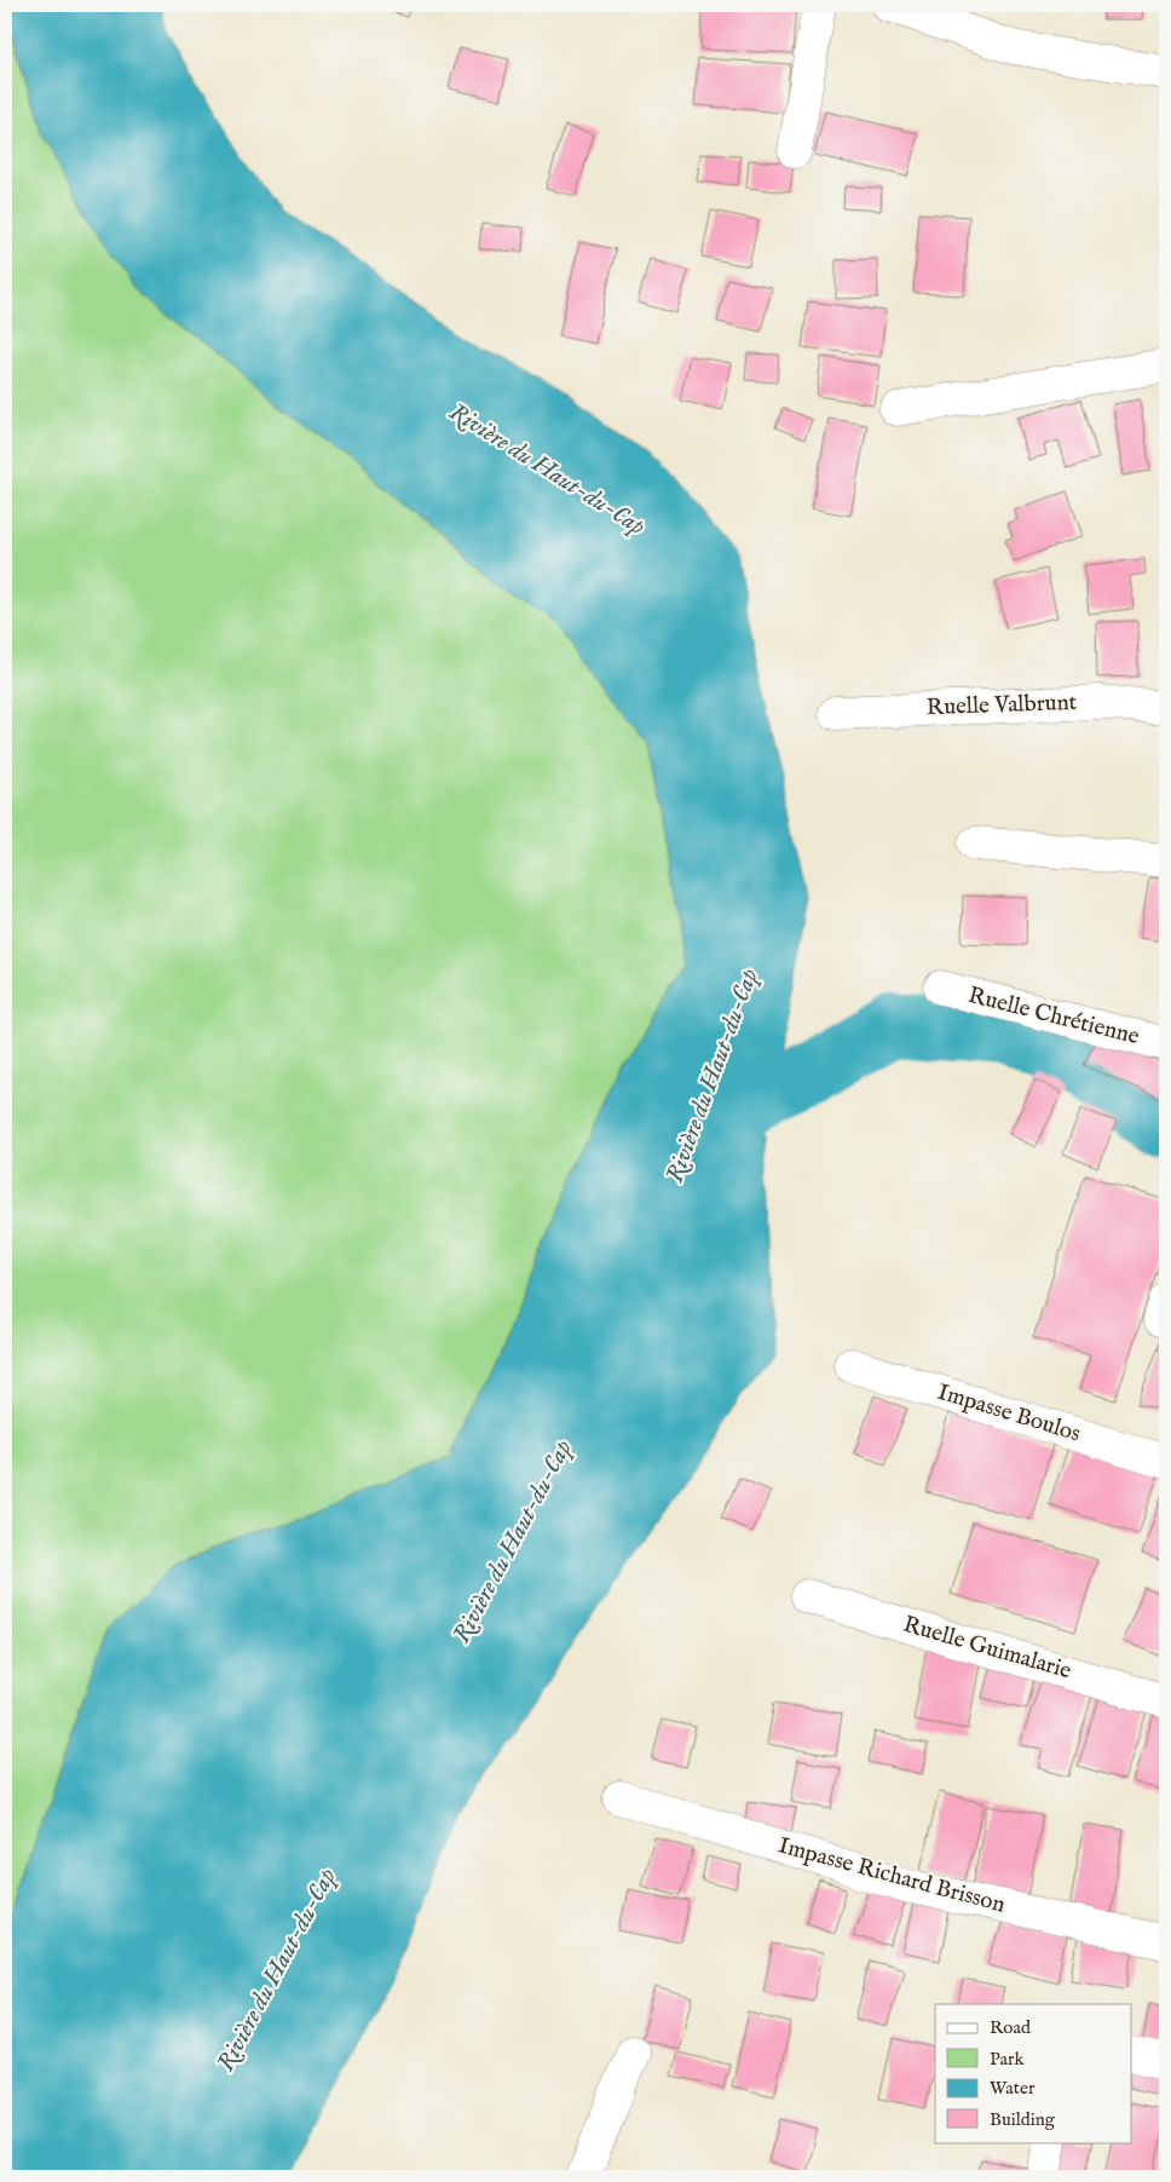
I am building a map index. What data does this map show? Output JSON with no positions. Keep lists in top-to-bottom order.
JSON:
{
  "streets": {
    "street": [
      "Ruelle Valbrunt",
      "Ruelle Chrétienne",
      "Impasse Boulos",
      "Ruelle Guimalarie",
      "Impasse Richard Brisson"
    ]
  },
  "water": ["Rivière du Haut-du-Cap"],
  "legend": [
    "Road",
    "Park",
    "Water",
    "Building"
  ]
}
